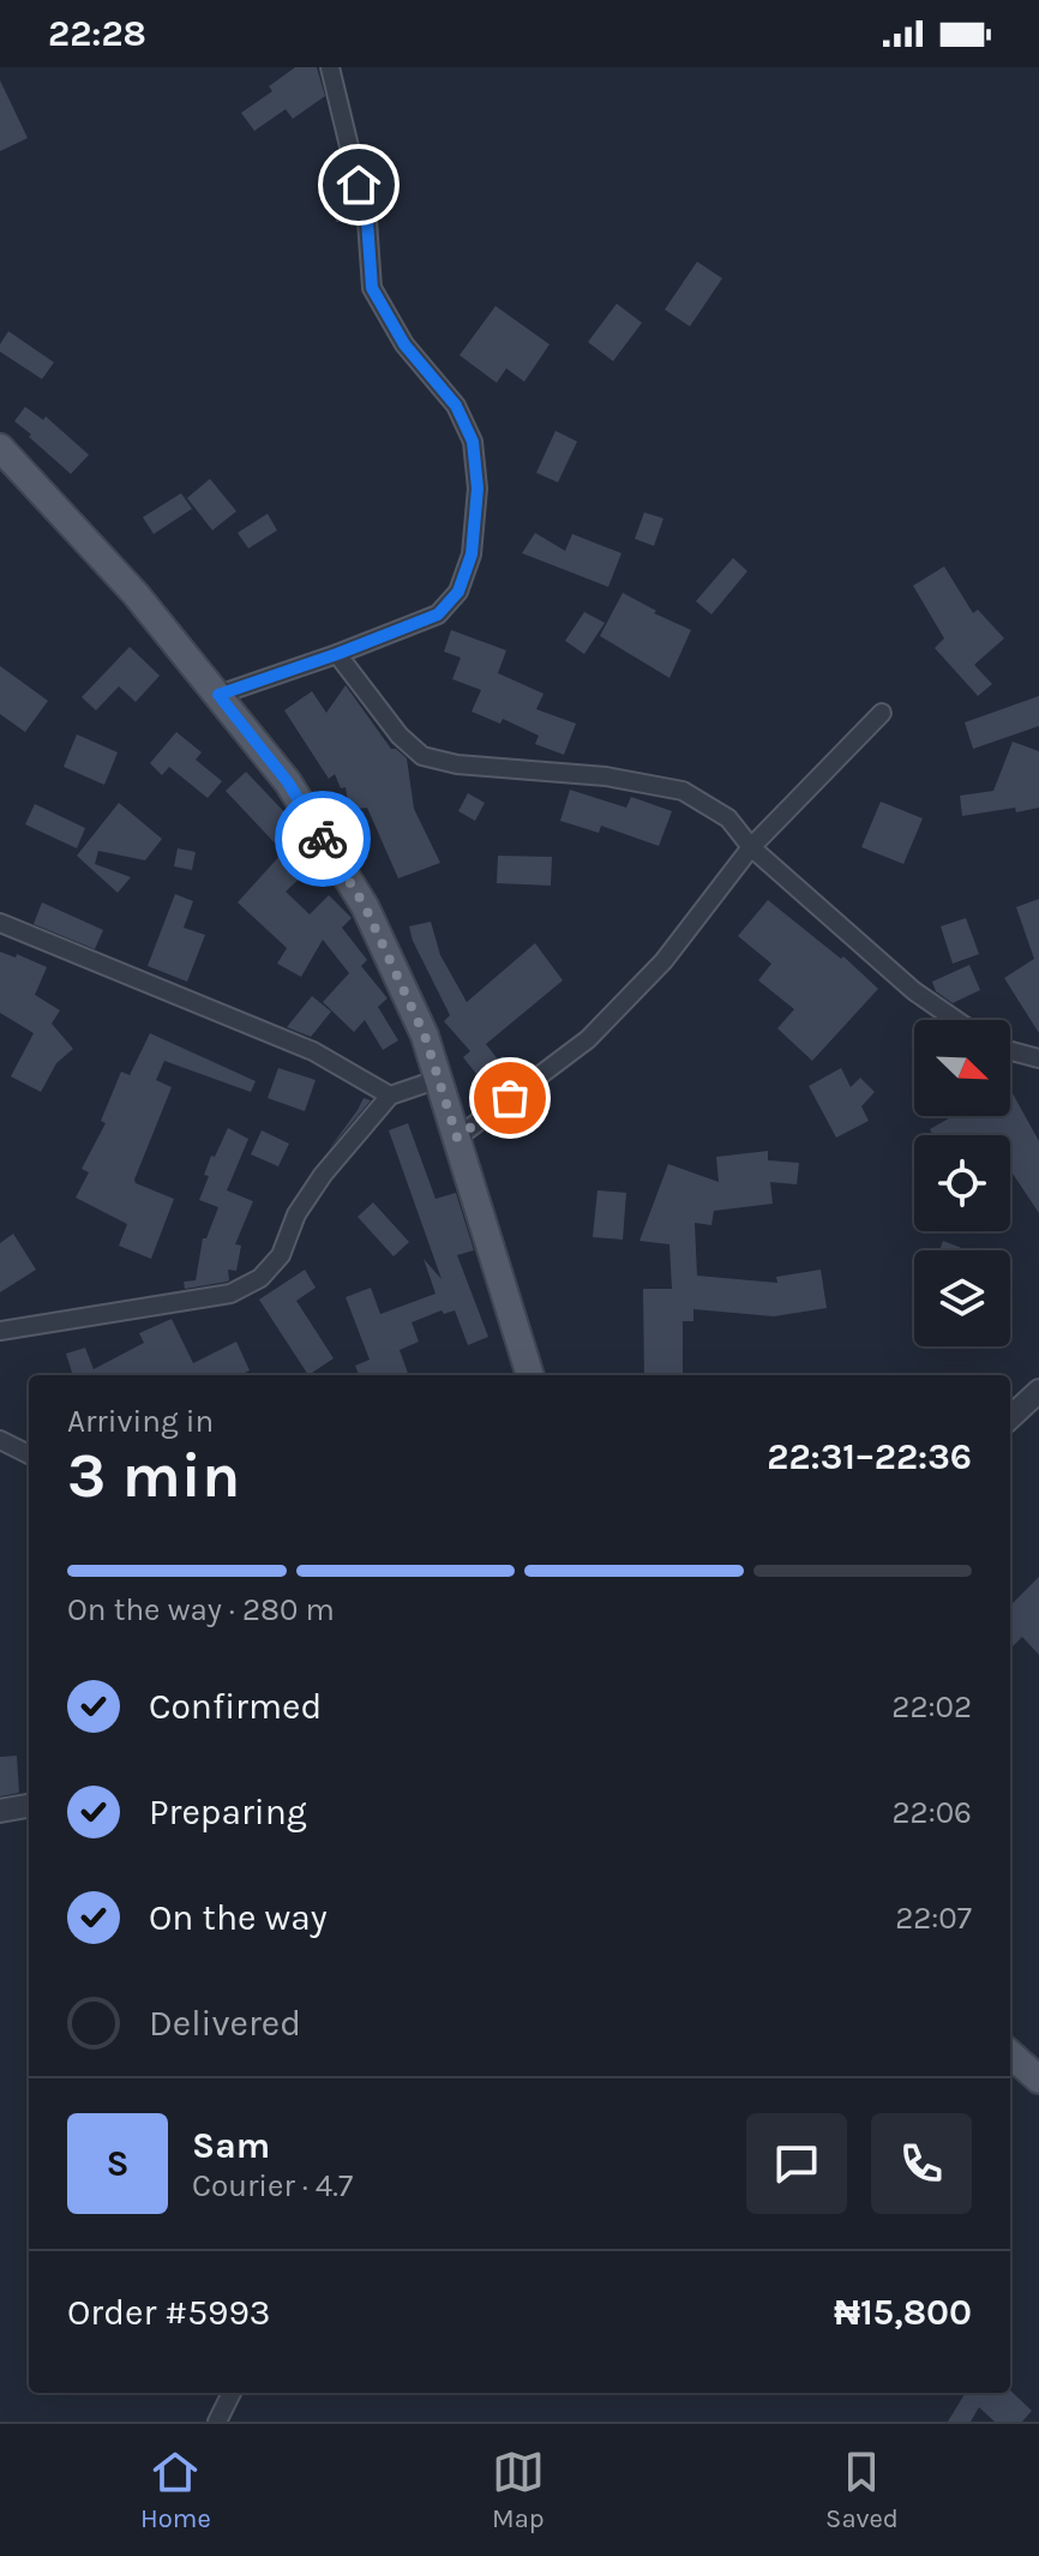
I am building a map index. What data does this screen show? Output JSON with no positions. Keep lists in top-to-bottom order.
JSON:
{
  "north": "bottom right",
  "page": {
    "status": "22:28",
    "heading": ["3 min", "Arriving in", "22:31–22:36"],
    "panel": [
      "Sam",
      "Courier · 4.7",
      "Order #5993",
      "₦15,800"
    ],
    "bar": "On the way · 280 m",
    "list": [
      ["Confirmed", "22:02"],
      ["Preparing", "22:06"],
      ["On the way", "22:07"],
      "Delivered"
    ],
    "round": "S",
    "tabs": ["Home", "Map", "Saved"]
  }
}
